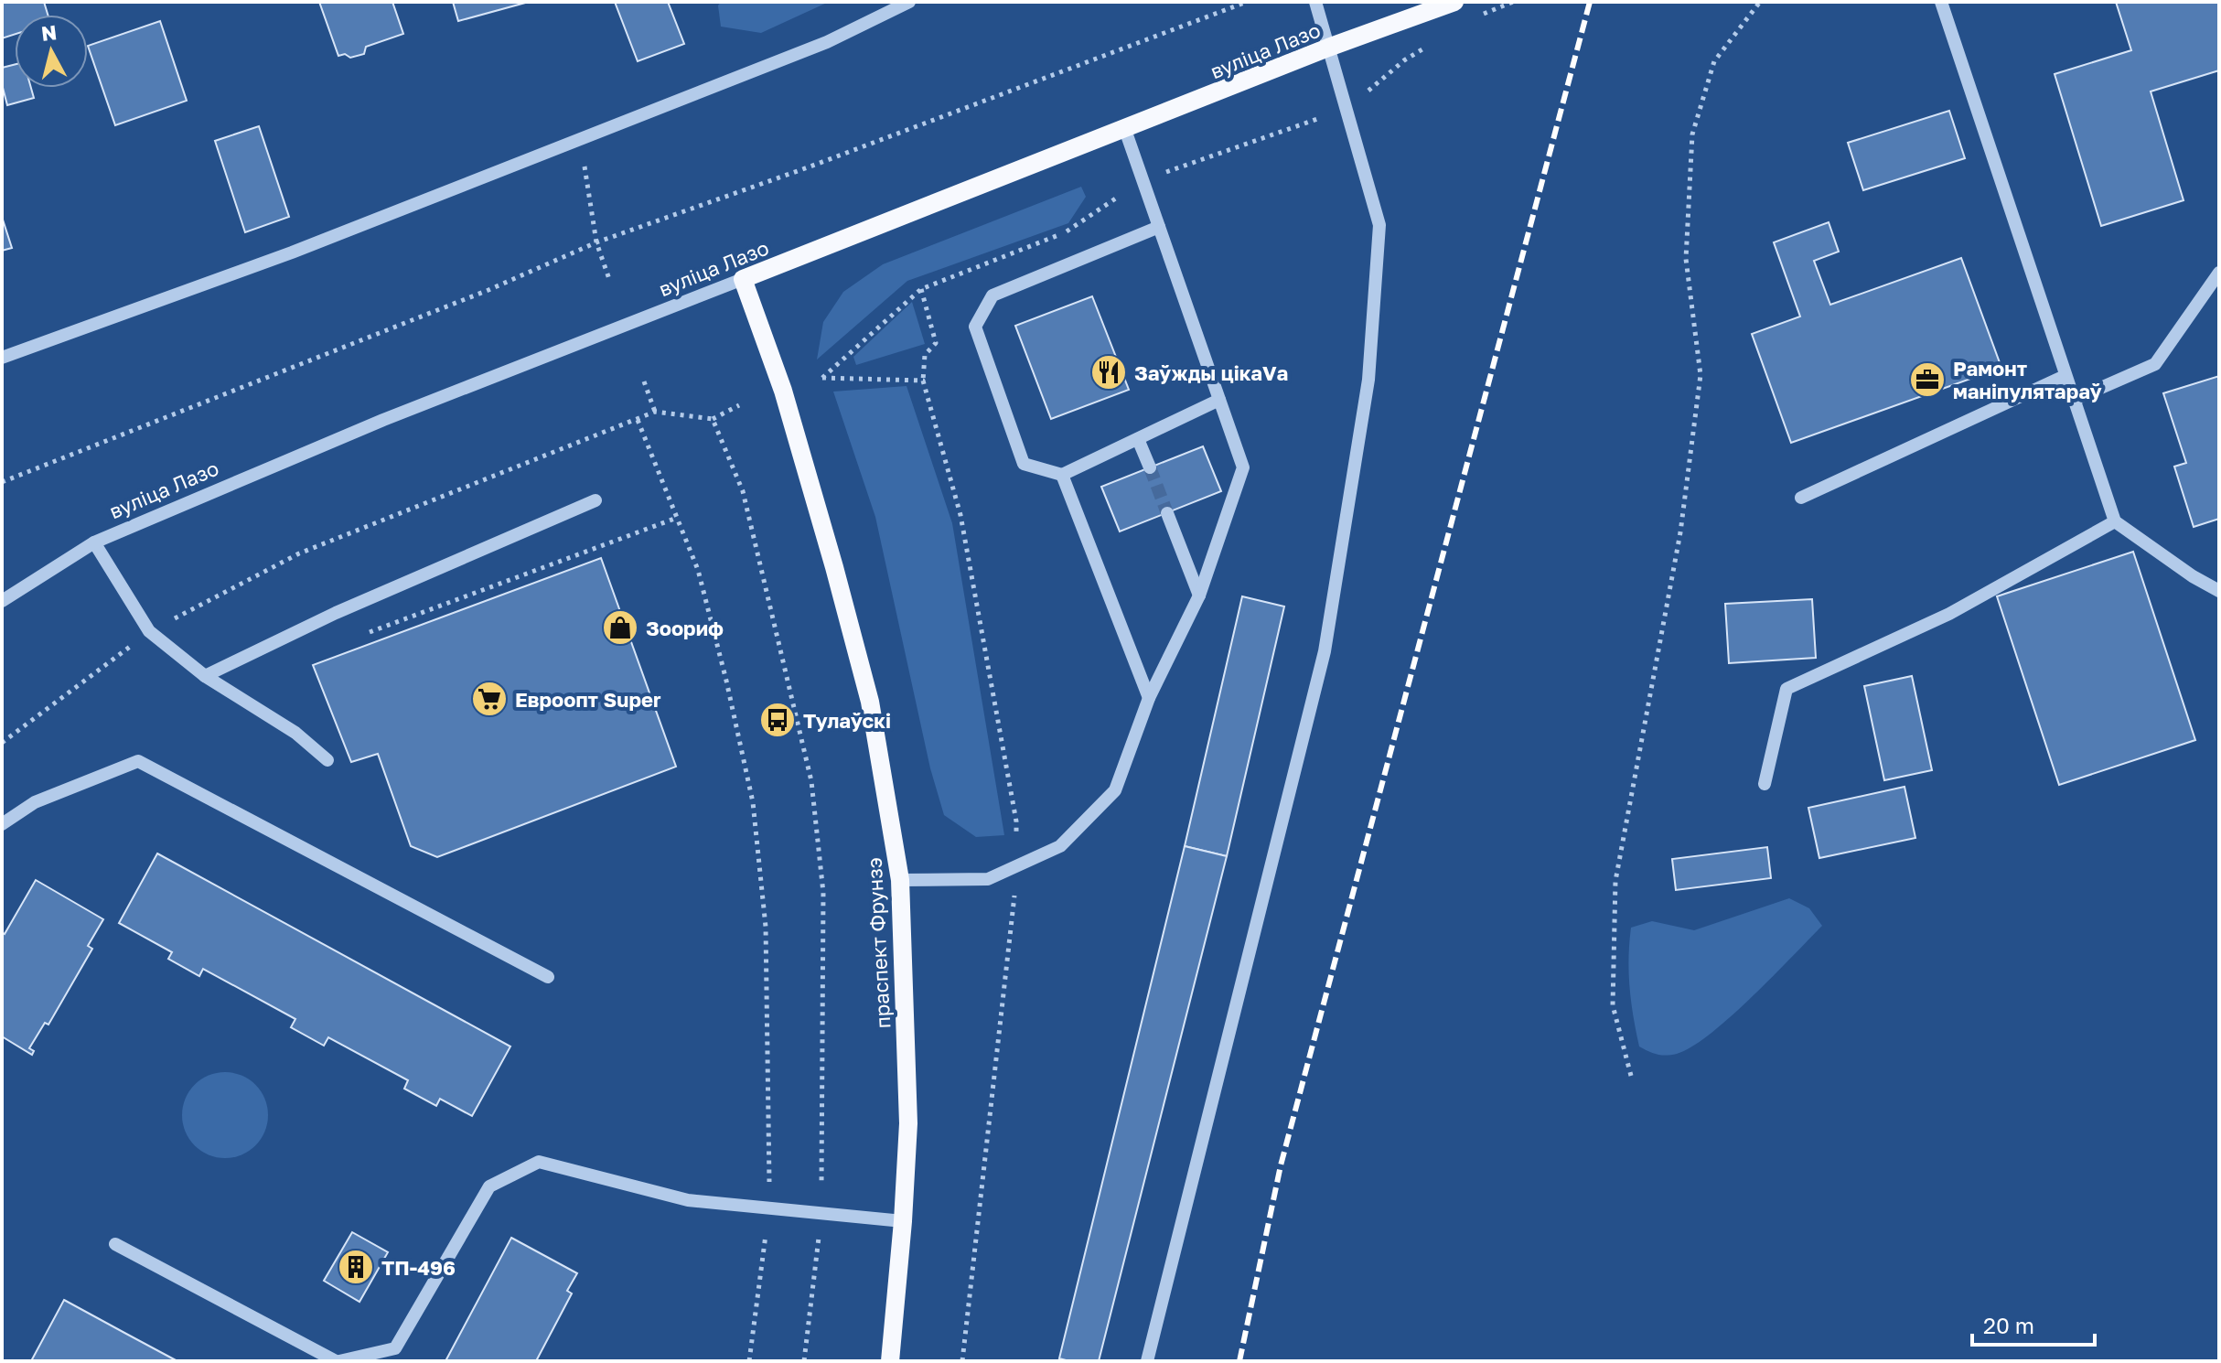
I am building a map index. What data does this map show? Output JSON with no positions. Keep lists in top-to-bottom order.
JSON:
{
  "streets": {
    "main road": ["вуліца Лазо", "праспект Фрунзэ"]
  },
  "crossings": [
    ["вуліца Лазо", "праспект Фрунзэ"]
  ],
  "places": {
    "restaurant": ["Заўжды цікаVа"],
    "office": ["Рамонт маніпулятараў"],
    "shop": ["Зоориф"],
    "supermarket": ["Евроопт Super"],
    "bus stop": ["Тулаўскі"],
    "building": ["ТП-496"]
  },
  "scale_bar": "20 m",
  "north": "top"
}
